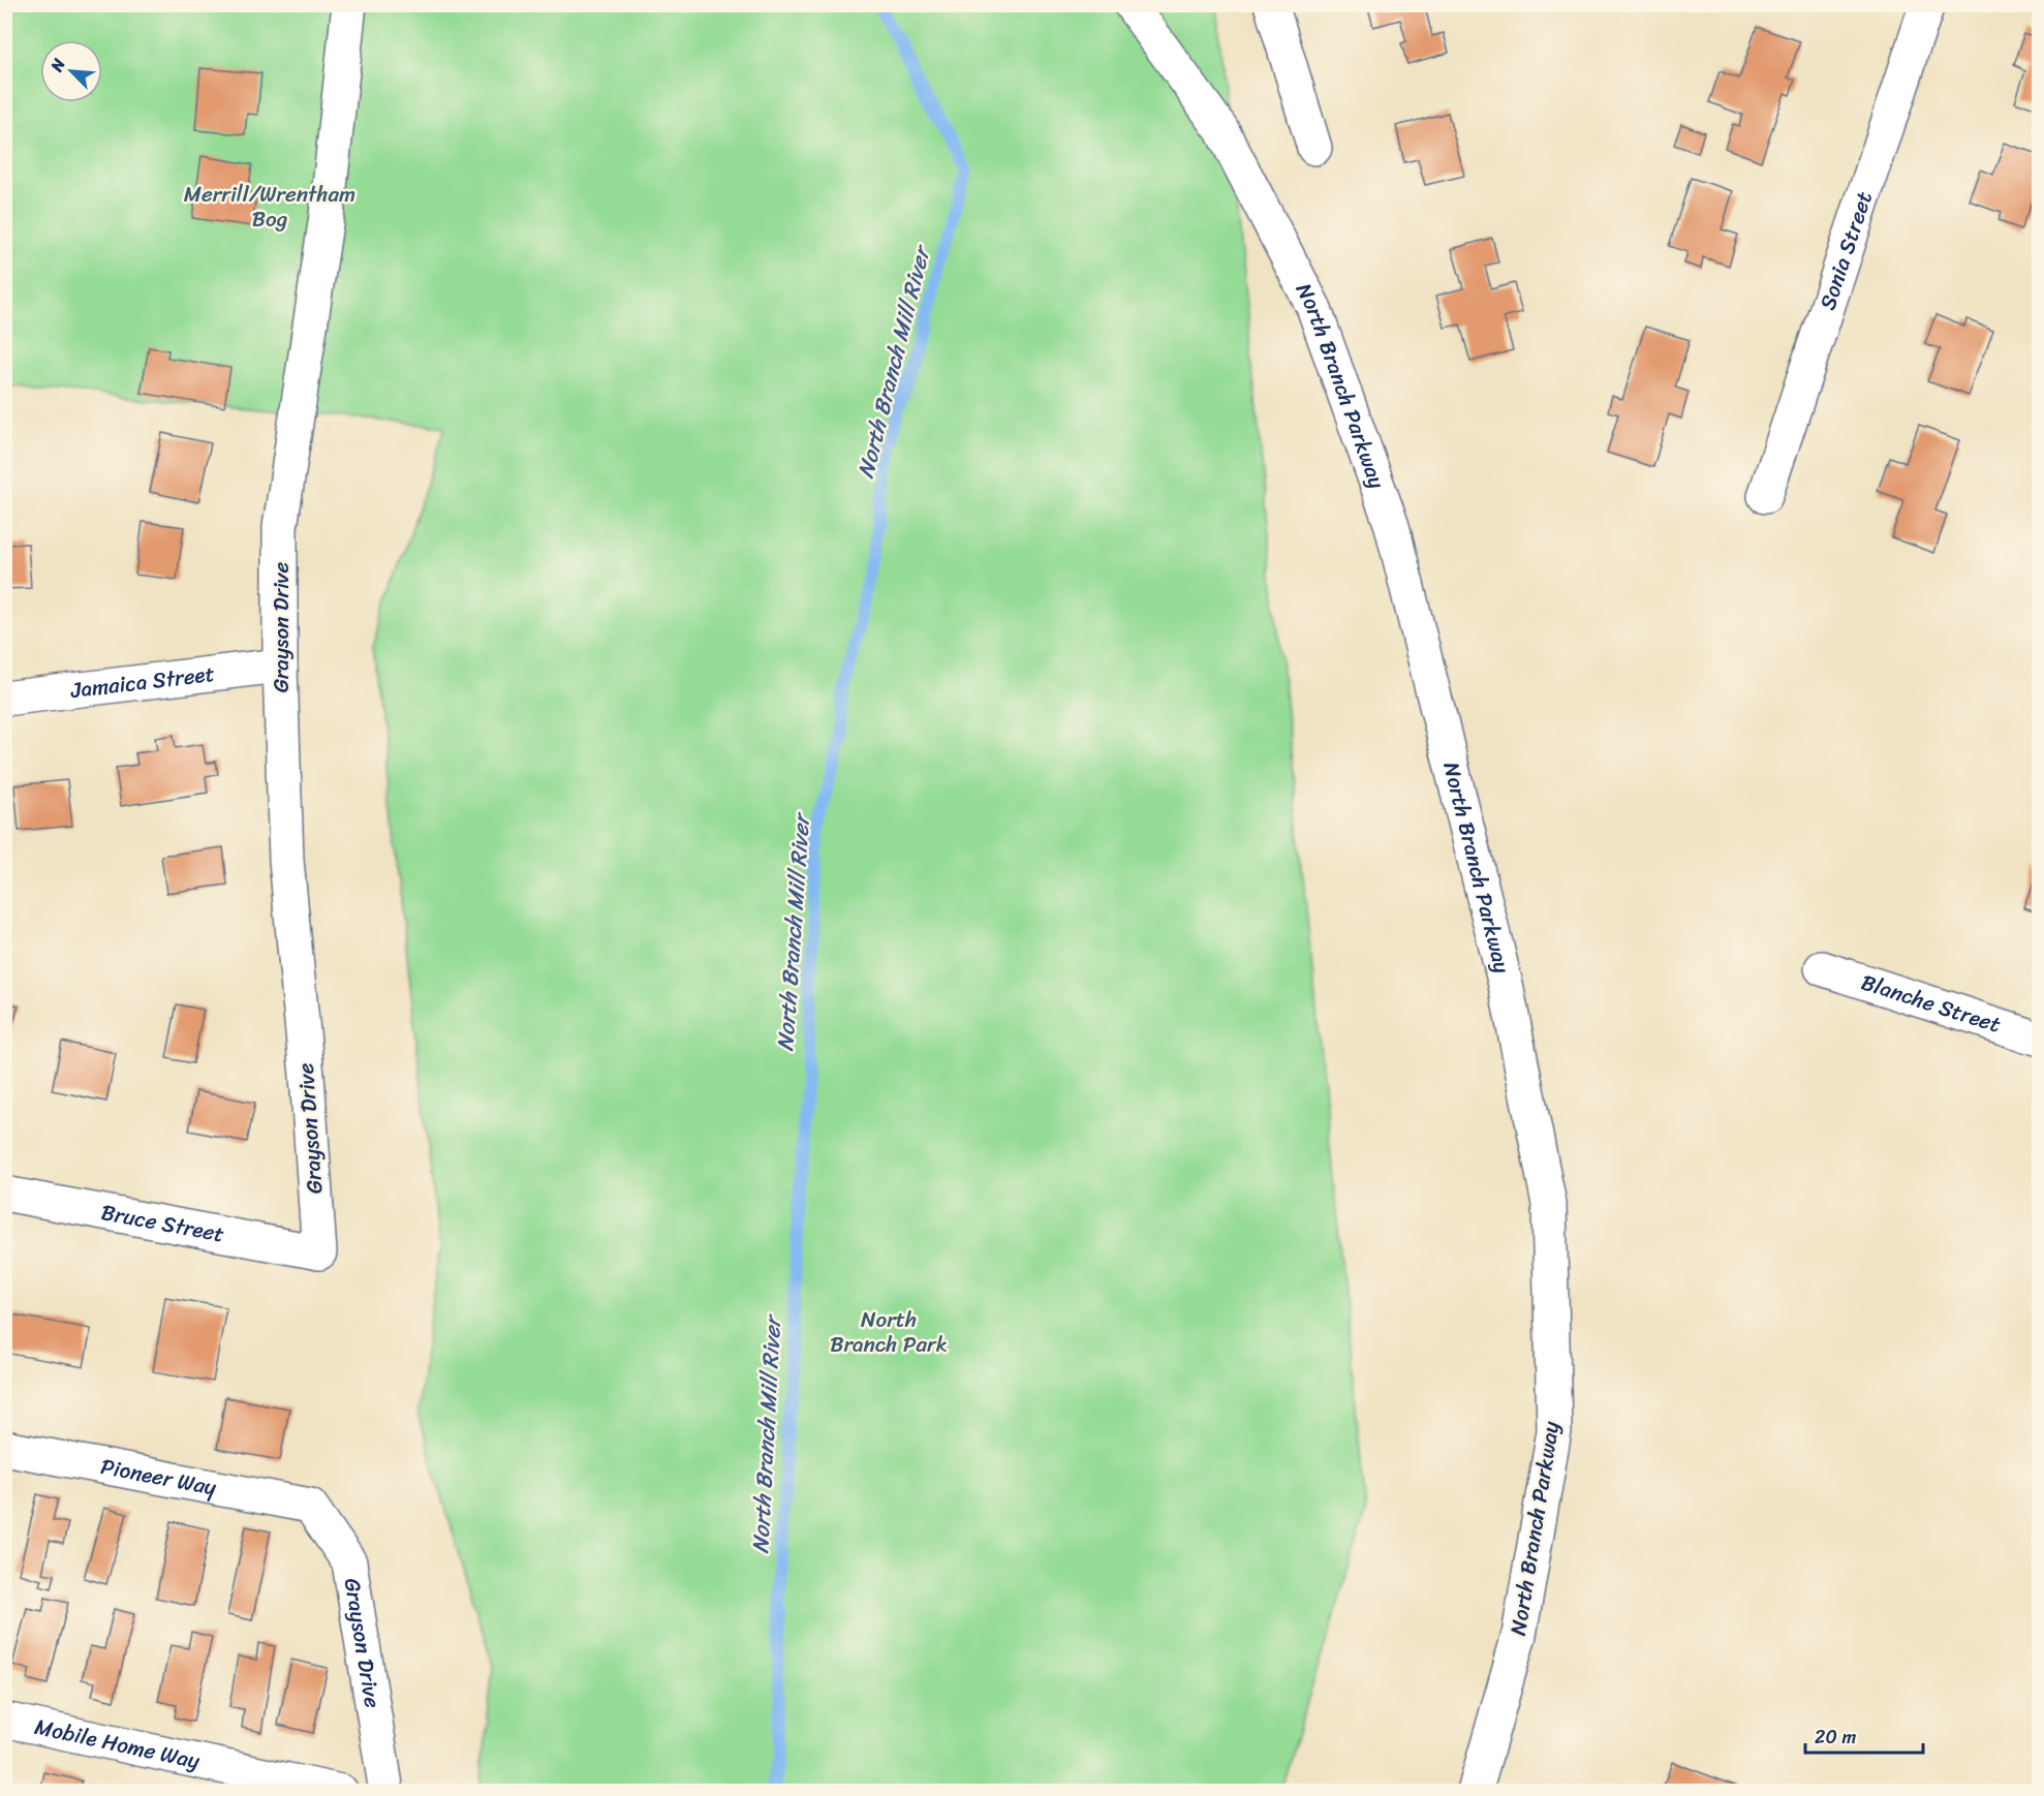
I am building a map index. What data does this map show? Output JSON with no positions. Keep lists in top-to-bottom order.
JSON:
{
  "streets": {
    "street": [
      "Sonia Street",
      "North Branch Parkway",
      "Grayson Drive",
      "Jamaica Street",
      "Blanche Street",
      "Bruce Street",
      "Pioneer Way",
      "Mobile Home Way"
    ]
  },
  "crossings": [
    ["Grayson Drive", "Jamaica Street"],
    ["Grayson Drive", "Bruce Street"],
    ["Grayson Drive", "Pioneer Way"]
  ],
  "water": ["North Branch Mill River"],
  "parks": ["Merrill/Wrentham Bog", "North Branch Park"],
  "scale_bar": "20 m",
  "north": "top left"
}
